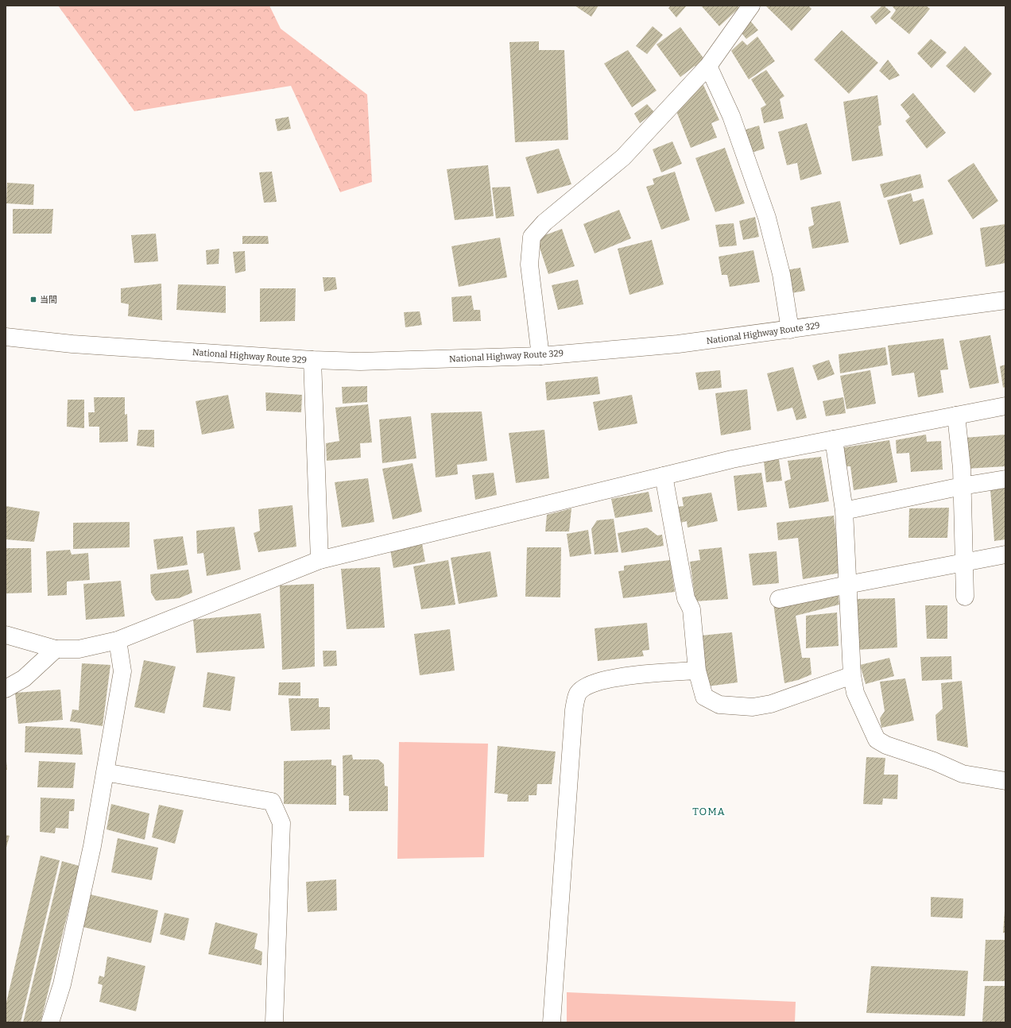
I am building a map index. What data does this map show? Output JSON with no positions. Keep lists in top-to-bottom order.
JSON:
{
  "streets": {
    "main road": ["National Highway Route 329"]
  },
  "districts": ["TOMA"],
  "places": {
    "transit": ["当間"]
  }
}
